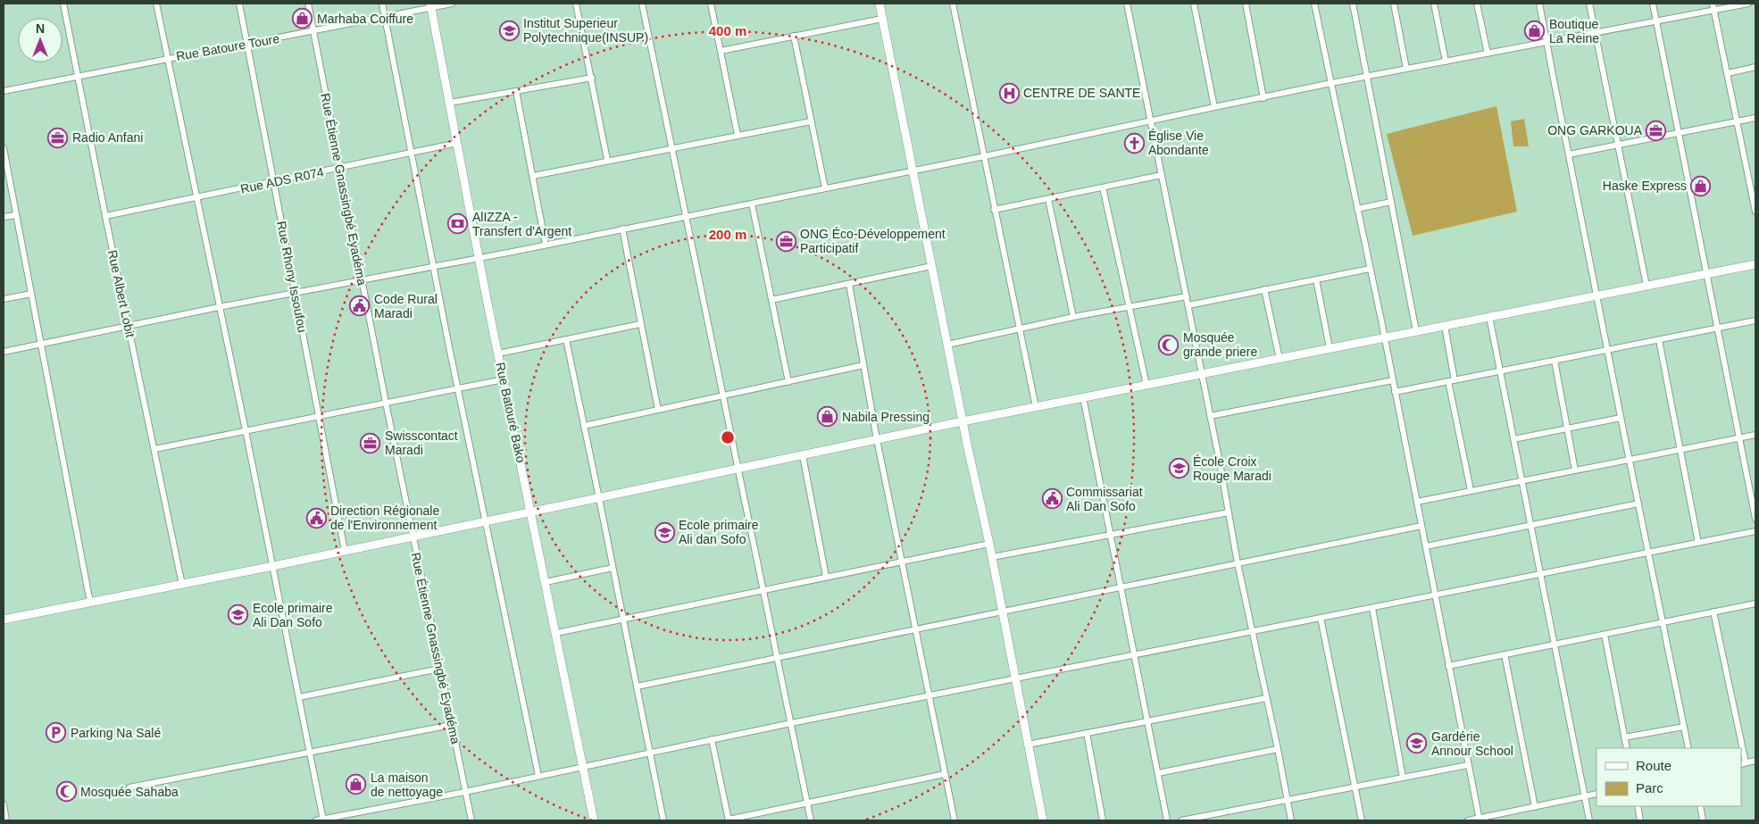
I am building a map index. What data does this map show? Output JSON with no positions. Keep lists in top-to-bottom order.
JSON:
{
  "streets": {
    "street": [
      "Rue Batoure Toure",
      "Rue ADS R074",
      "Rue Étienne Gnassingbé Eyadéma",
      "Rue Rhony Issoufou",
      "Rue Albert Lobit",
      "Rue Batouré Bako"
    ]
  },
  "crossings": [
    ["Rue Batoure Toure", "Rue Étienne Gnassingbé Eyadéma"],
    ["Rue Batoure Toure", "Rue Rhony Issoufou"],
    ["Rue Batoure Toure", "Rue Albert Lobit"],
    ["Rue Batoure Toure", "Rue Batouré Bako"],
    ["Rue ADS R074", "Rue Étienne Gnassingbé Eyadéma"],
    ["Rue ADS R074", "Rue Rhony Issoufou"],
    ["Rue ADS R074", "Rue Albert Lobit"],
    ["Rue ADS R074", "Rue Batouré Bako"]
  ],
  "places": {
    "shop": [
      "Marhaba Coiffure",
      "Boutique La Reine",
      "Haske Express",
      "Nabila Pressing",
      "La maison de nettoyage"
    ],
    "school or university": [
      "Institut Superieur Polytechnique(INSUP)",
      "École Croix Rouge Maradi",
      "Ecole primaire Ali dan Sofo",
      "Ecole primaire Ali Dan Sofo",
      "Gardérie Annour School"
    ],
    "hospital": ["CENTRE DE SANTE"],
    "office": [
      "ONG GARKOUA",
      "Radio Anfani",
      "ONG Éco-Développement Participatif",
      "Swisscontact Maradi"
    ],
    "church": ["Église Vie Abondante"],
    "bank": ["AlIZZA - Transfert d'Argent"],
    "public building": ["Code Rural Maradi", "Commissariat Ali Dan Sofo", "Direction Régionale de l'Environnement"],
    "mosque": ["Mosquée grande priere", "Mosquée Sahaba"],
    "parking": ["Parking Na Salé"]
  },
  "legend": ["Route", "Parc"],
  "north": "top",
  "rings": ["400 m", "200 m"]
}
